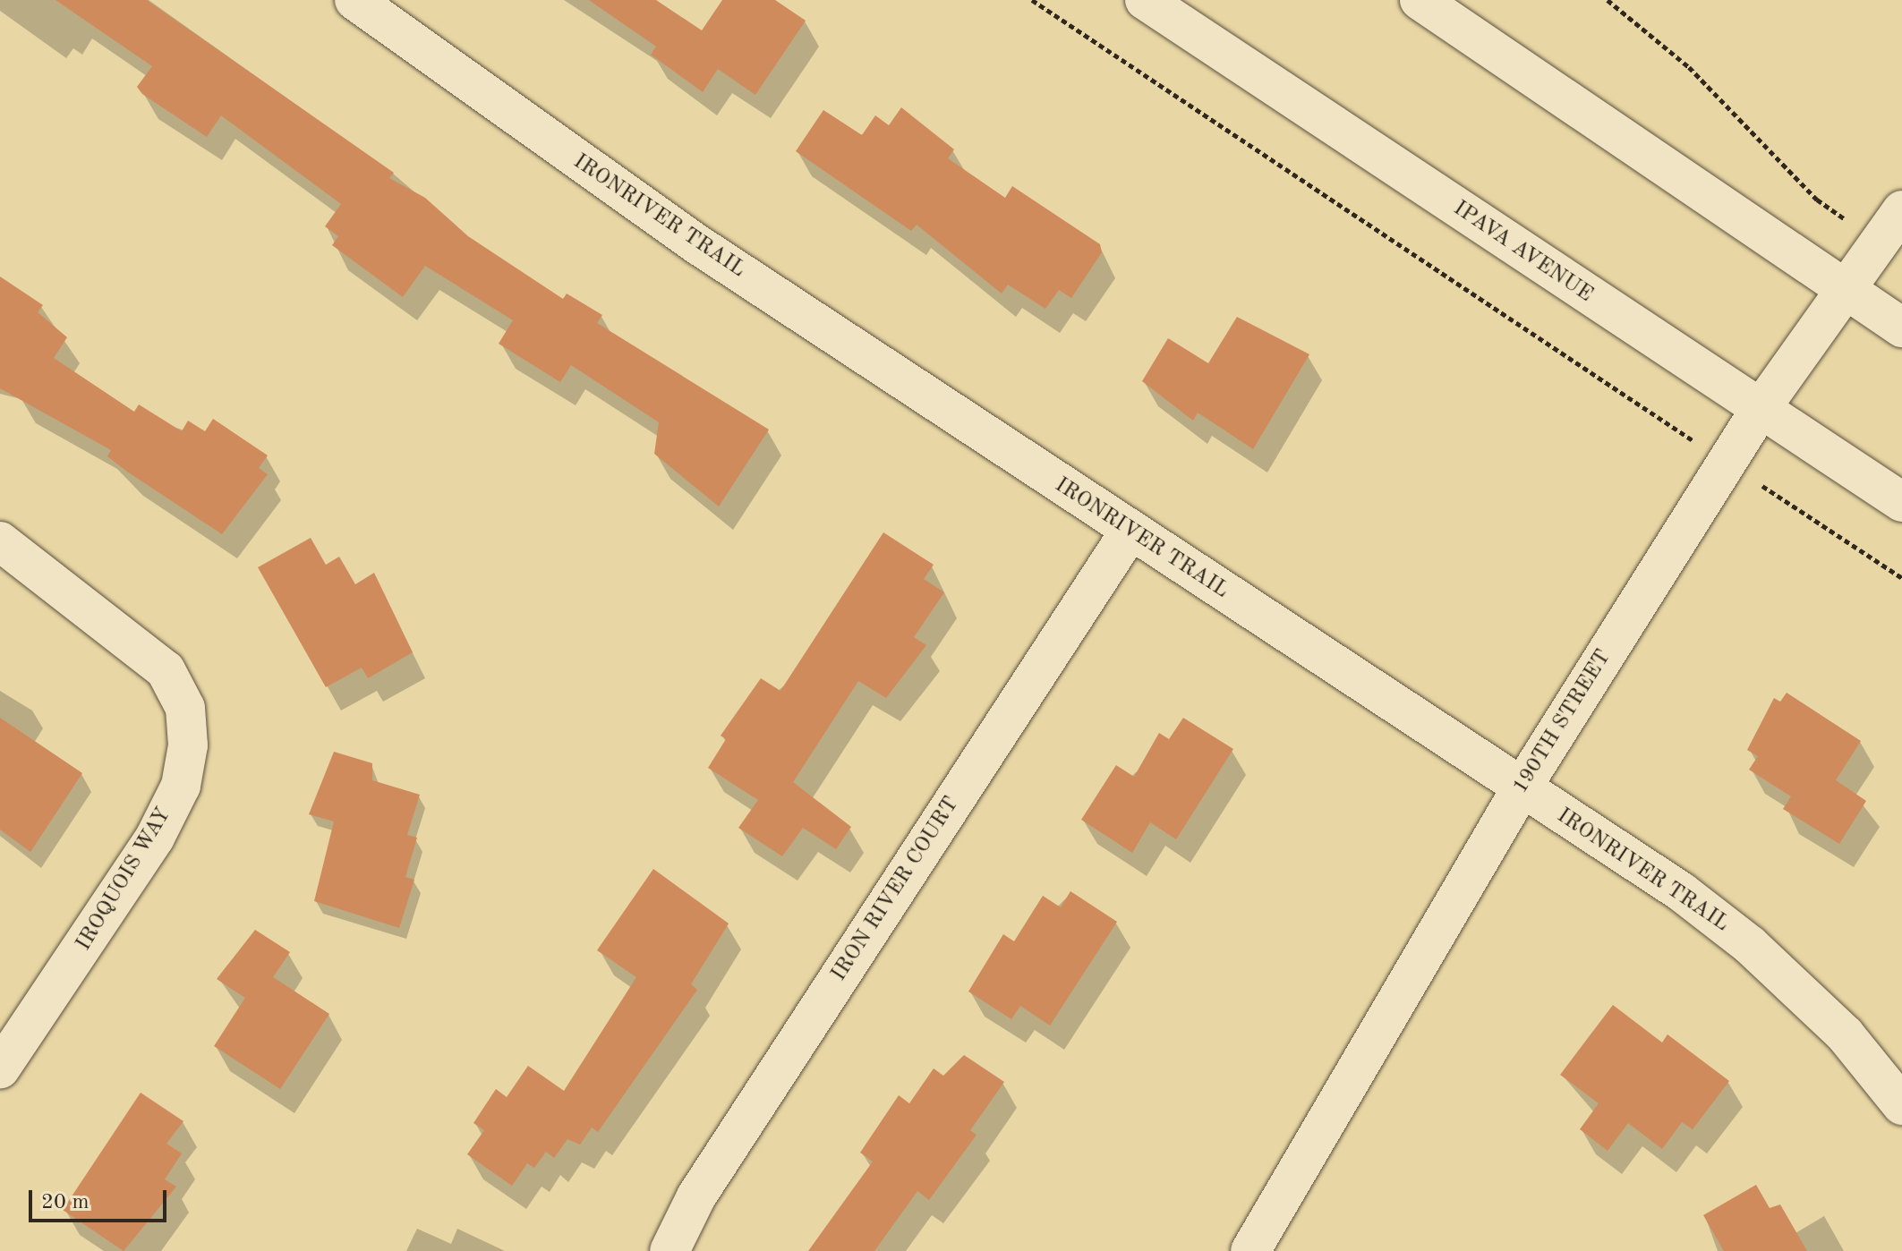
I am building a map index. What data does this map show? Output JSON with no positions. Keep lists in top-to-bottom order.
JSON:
{
  "streets": {
    "street": [
      "IRONRIVER TRAIL",
      "IPAVA AVENUE",
      "190TH STREET",
      "IROQUOIS WAY",
      "IRON RIVER COURT"
    ]
  },
  "crossings": [
    ["IRONRIVER TRAIL", "190TH STREET"],
    ["IRONRIVER TRAIL", "IRON RIVER COURT"],
    ["IPAVA AVENUE", "190TH STREET"]
  ],
  "scale_bar": "20 m"
}
